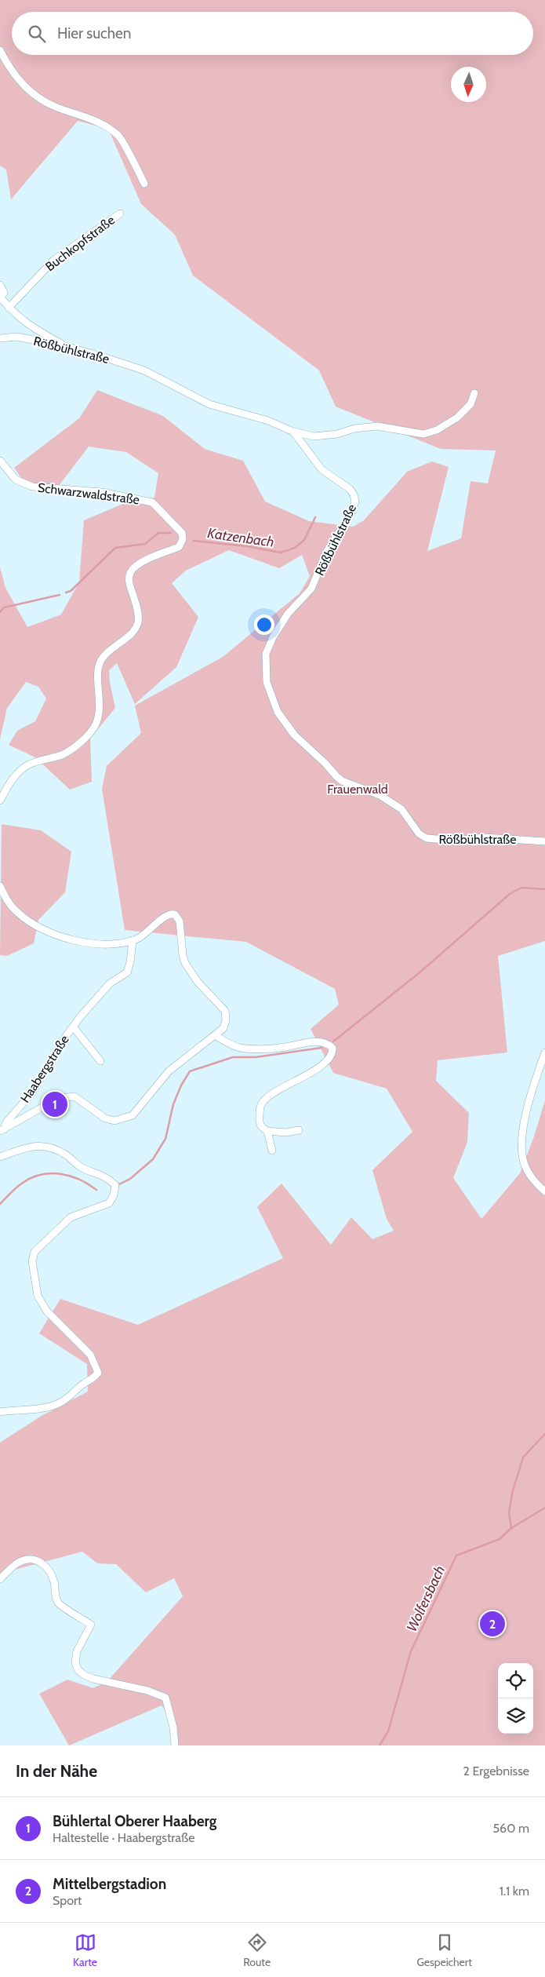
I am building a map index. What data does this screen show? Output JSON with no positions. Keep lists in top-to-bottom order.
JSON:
{
  "streets": {
    "street": [
      "Buchkopfstraße",
      "Rößbühlstraße",
      "Schwarzwaldstraße",
      "Haabergstraße"
    ]
  },
  "water": ["Katzenbach", "Wolfersbach"],
  "parks": ["Frauenwald"],
  "north": "bottom",
  "page": {
    "search": "Hier suchen",
    "pins": ["1", "2"],
    "heading": ["In der Nähe", "2 Ergebnisse"],
    "list": [
      {
        "mark": "1",
        "name": "Bühlertal Oberer Haaberg",
        "note": "Haltestelle · Haabergstraße",
        "value": "560 m"
      },
      {
        "mark": "2",
        "name": "Mittelbergstadion",
        "note": "Sport",
        "value": "1.1 km"
      }
    ],
    "nav": ["Karte", "Route", "Gespeichert"]
  }
}
